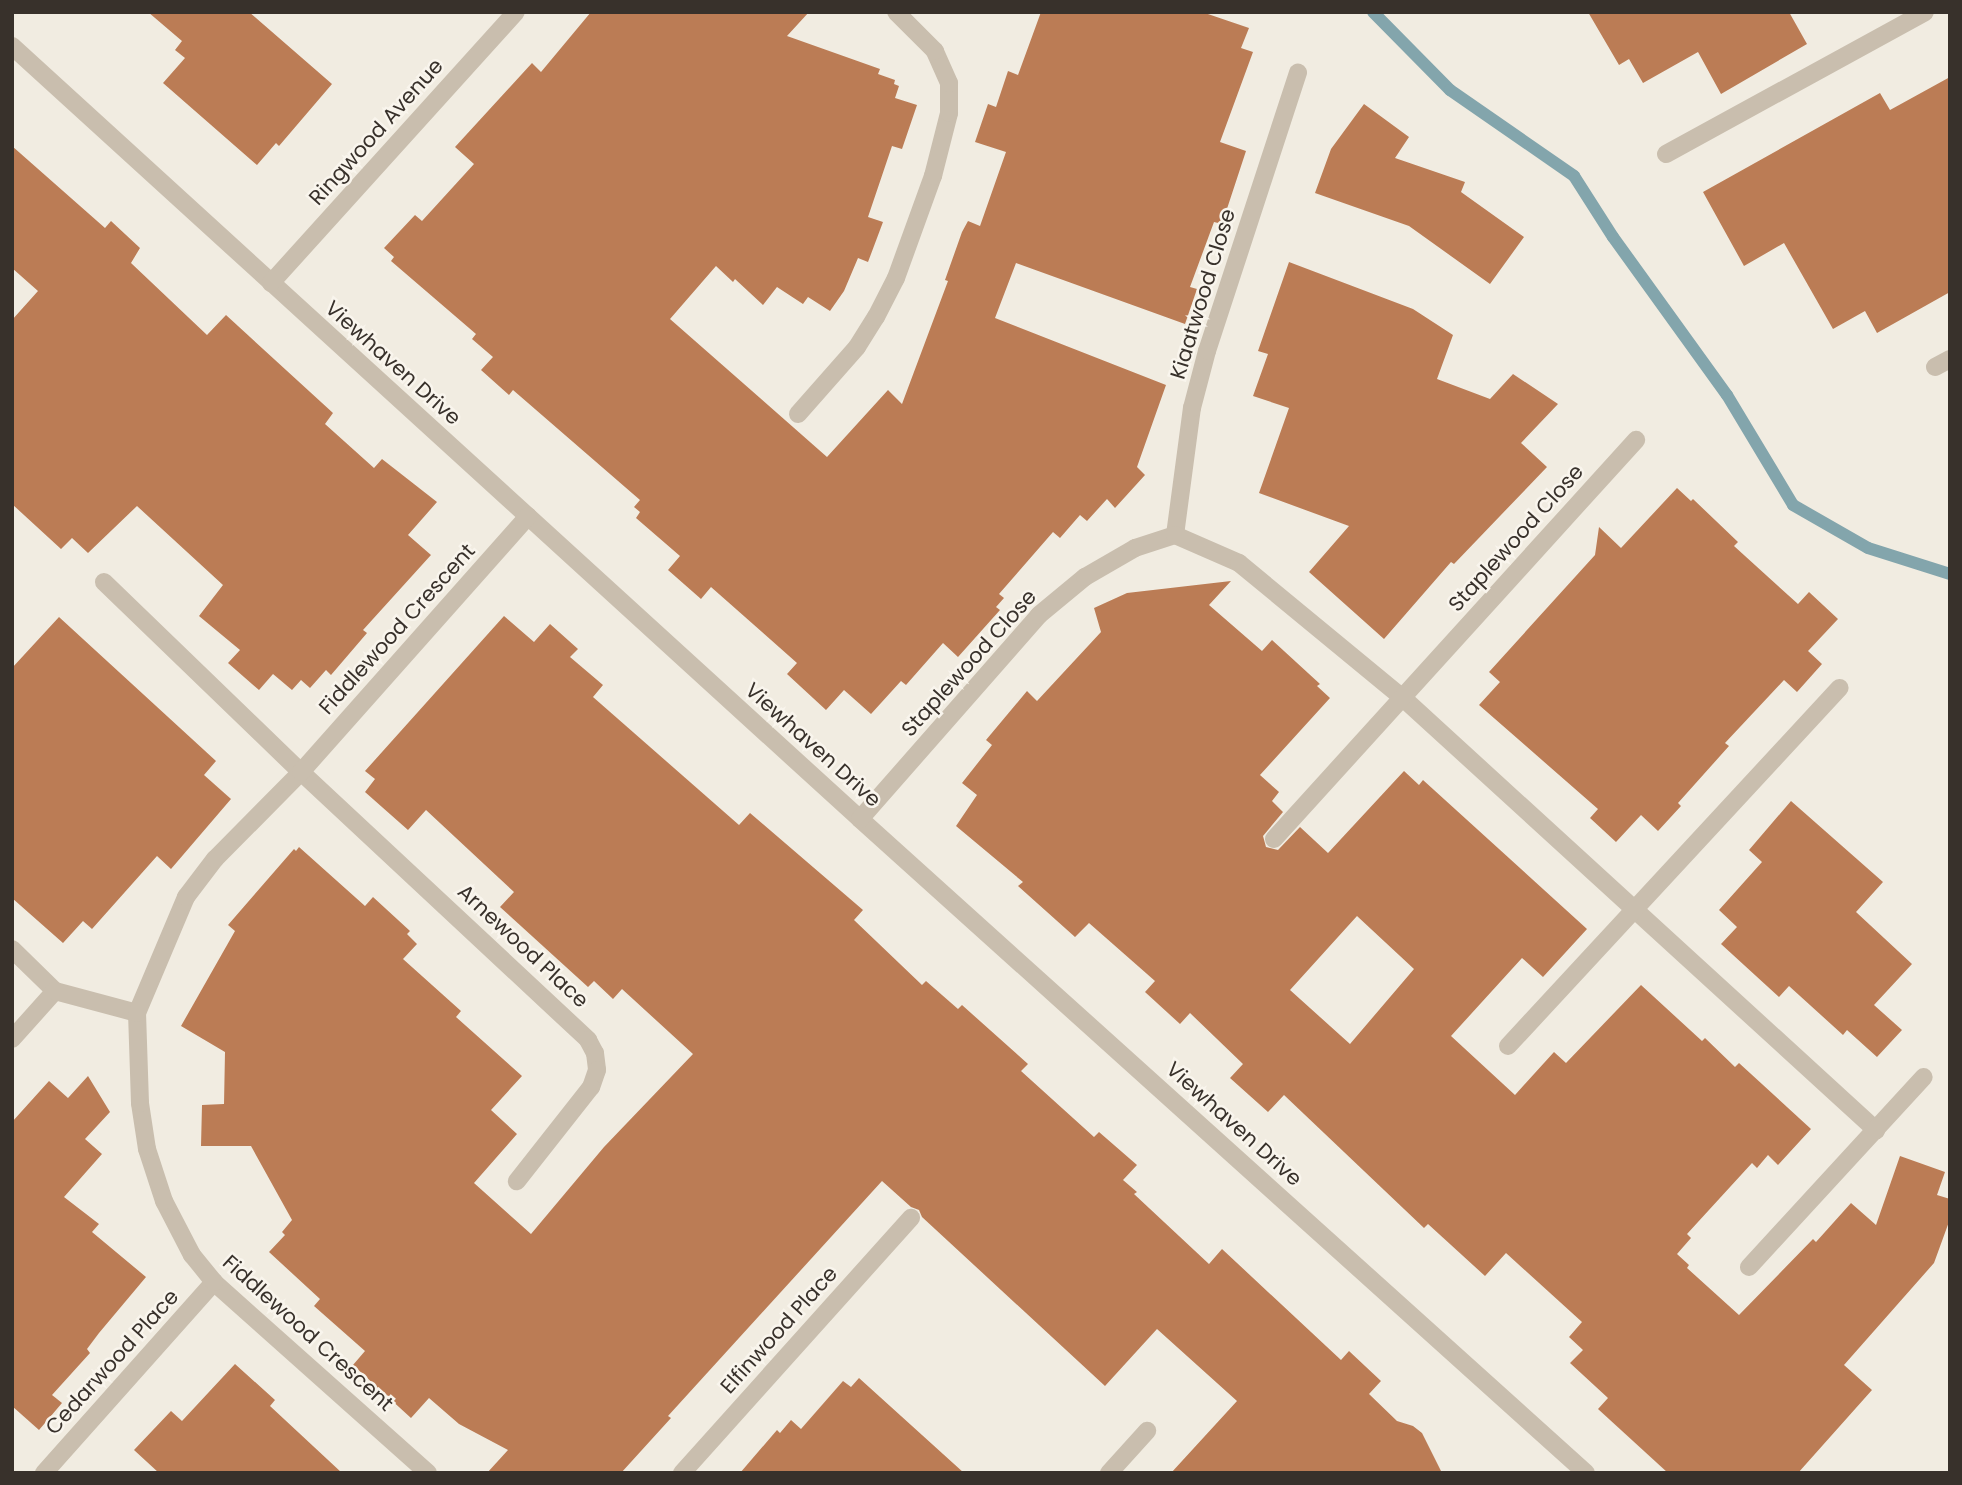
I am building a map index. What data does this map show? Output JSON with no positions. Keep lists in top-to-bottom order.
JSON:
{
  "streets": {
    "street": [
      "Ringwood Avenue",
      "Kiaatwood Close",
      "Viewhaven Drive",
      "Staplewood Close",
      "Fiddlewood Crescent",
      "Arnewood Place",
      "Elfinwood Place",
      "Cedarwood Place"
    ]
  },
  "crossings": [
    ["Ringwood Avenue", "Viewhaven Drive"],
    ["Kiaatwood Close", "Staplewood Close"],
    ["Viewhaven Drive", "Staplewood Close"],
    ["Viewhaven Drive", "Fiddlewood Crescent"],
    ["Fiddlewood Crescent", "Arnewood Place"],
    ["Fiddlewood Crescent", "Cedarwood Place"]
  ]
}
